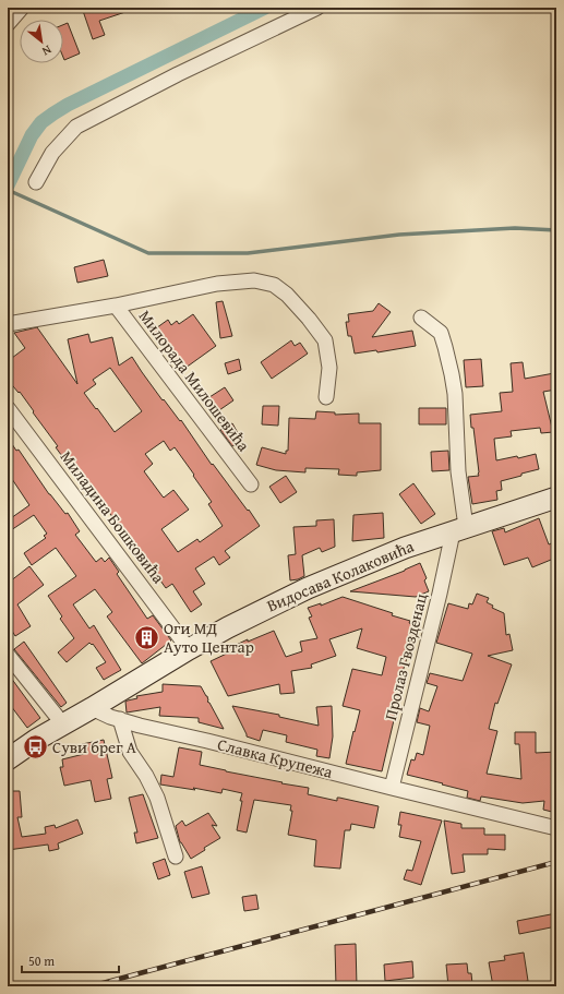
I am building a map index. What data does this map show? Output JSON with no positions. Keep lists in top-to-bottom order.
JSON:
{
  "streets": {
    "street": [
      "Милорада Милошевића",
      "Миладина Бошковића",
      "Видосава Колаковића",
      "Пролаз Гвозденац",
      "Славка Крупежа"
    ]
  },
  "crossings": [
    ["Миладина Бошковића", "Видосава Колаковића"],
    ["Видосава Колаковића", "Пролаз Гвозденац"],
    ["Видосава Колаковића", "Славка Крупежа"],
    ["Пролаз Гвозденац", "Славка Крупежа"]
  ],
  "places": {
    "building": ["Оги МД Ауто Центар"],
    "bus stop": ["Суви брег А"]
  },
  "scale_bar": "50 m",
  "north": "bottom right"
}
